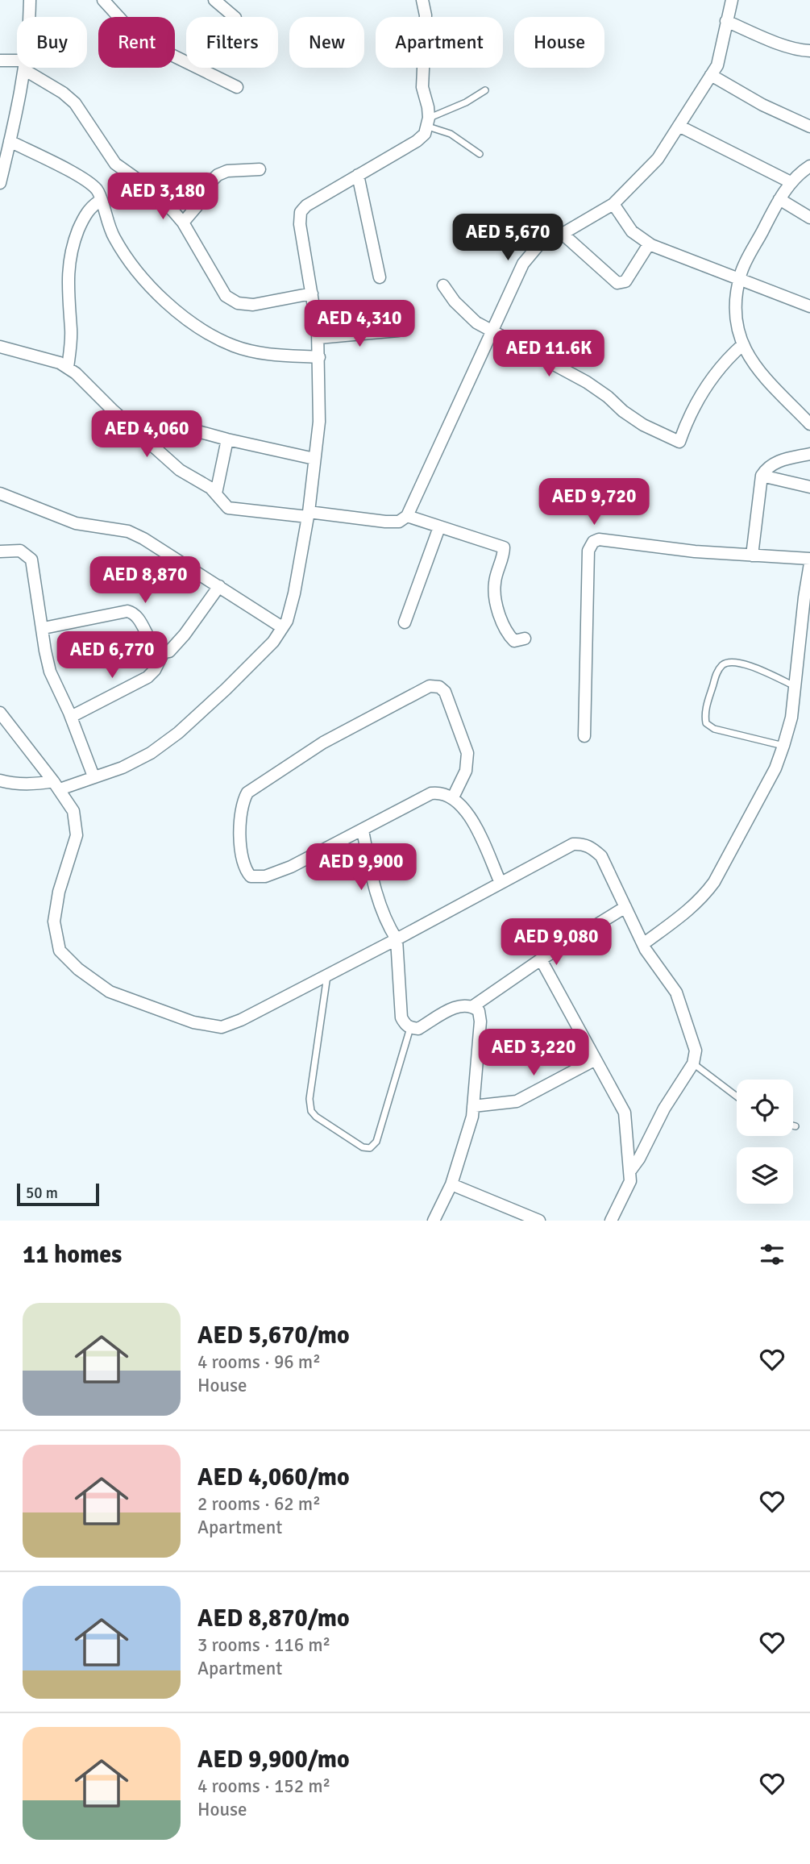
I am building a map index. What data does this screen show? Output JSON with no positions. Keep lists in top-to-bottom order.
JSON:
{
  "scale_bar": "50 m",
  "page": {
    "chip": [
      "Buy",
      "Rent",
      "Filters",
      "New",
      "Apartment",
      "House"
    ],
    "price": [
      "AED 3,180",
      "AED 5,670",
      "AED 4,310",
      "AED 11.6K",
      "AED 4,060",
      "AED 9,720",
      "AED 8,870",
      "AED 6,770",
      "AED 9,900",
      "AED 9,080",
      "AED 3,220"
    ],
    "scale": "50 m",
    "heading": "11 homes",
    "list": [
      {
        "name": "AED 5,670/mo",
        "note": "4 rooms · 96 m² · House"
      },
      {
        "name": "AED 4,060/mo",
        "note": "2 rooms · 62 m² · Apartment"
      },
      {
        "name": "AED 8,870/mo",
        "note": "3 rooms · 116 m² · Apartment"
      },
      {
        "name": "AED 9,900/mo",
        "note": "4 rooms · 152 m² · House"
      }
    ]
  }
}
